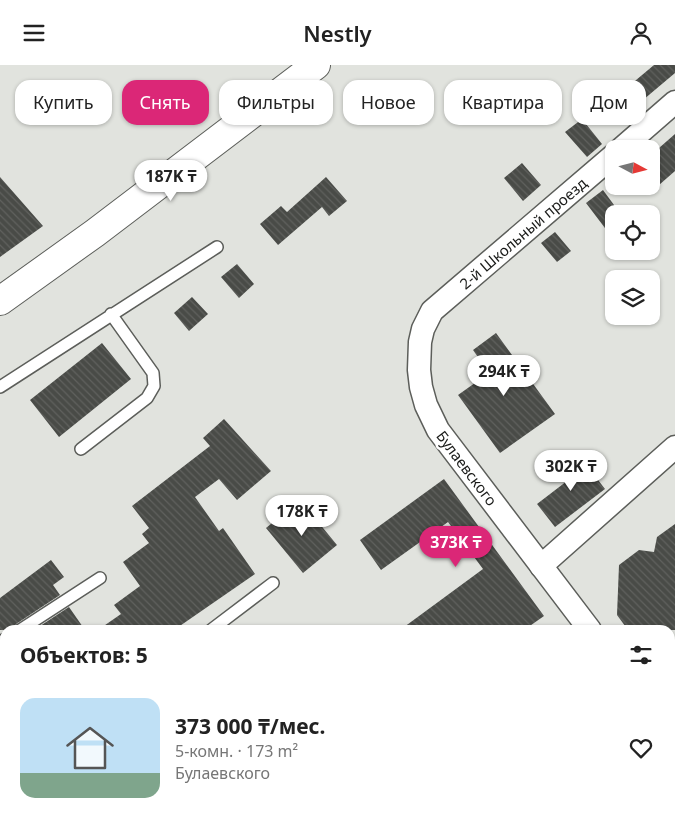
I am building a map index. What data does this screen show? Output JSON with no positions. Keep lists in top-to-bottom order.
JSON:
{
  "streets": {
    "street": ["2-й Школьный проезд", "Булаевского"]
  },
  "crossings": [
    ["2-й Школьный проезд", "Булаевского"]
  ],
  "north": "right",
  "page": {
    "header": "Nestly",
    "chip": [
      "Купить",
      "Снять",
      "Фильтры",
      "Новое",
      "Квартира",
      "Дом"
    ],
    "price": [
      "187K ₸",
      "294K ₸",
      "302K ₸",
      "178K ₸",
      "373K ₸"
    ],
    "heading": "Объектов: 5",
    "list": [
      {
        "name": "373 000 ₸/мес.",
        "note": "5-комн. · 173 m² · Булаевского"
      }
    ]
  }
}
